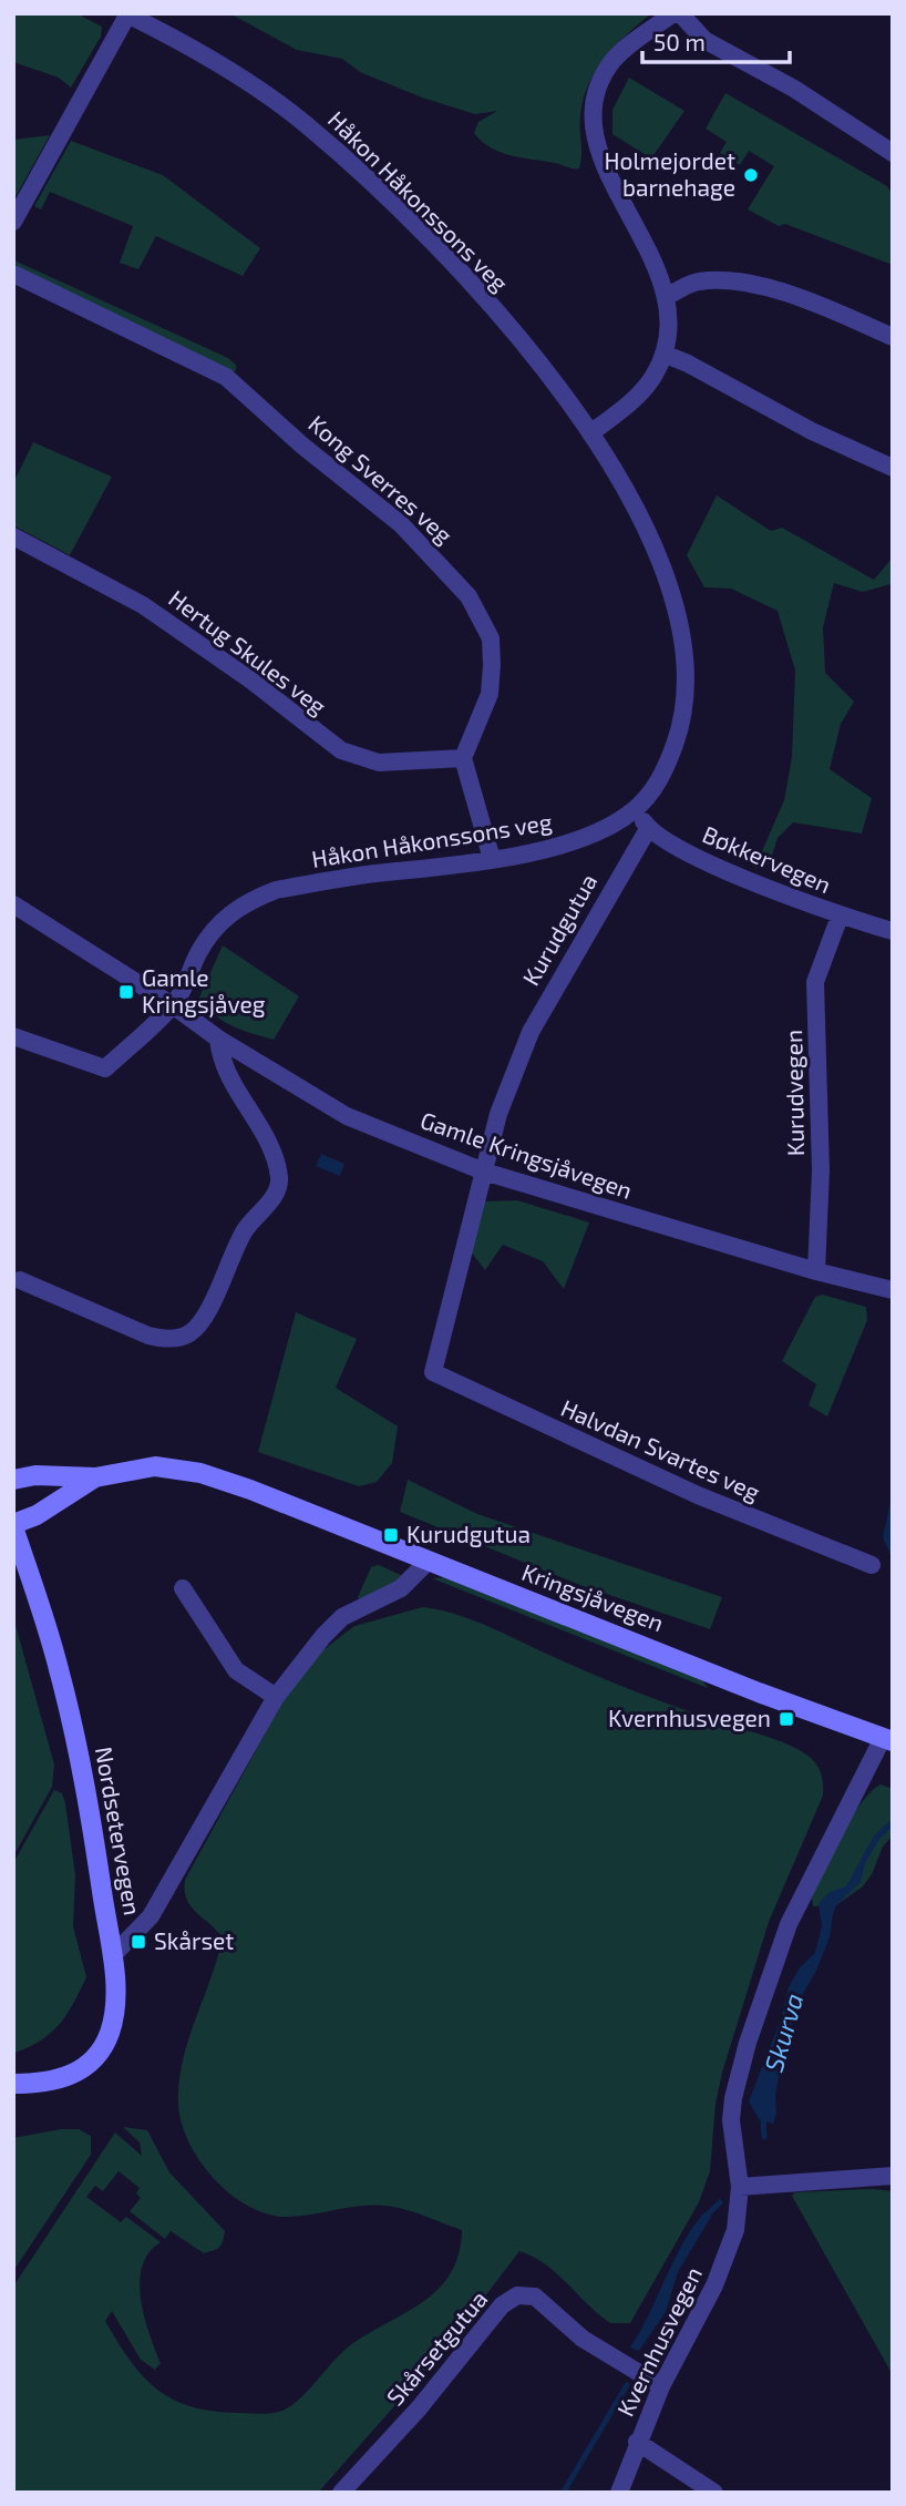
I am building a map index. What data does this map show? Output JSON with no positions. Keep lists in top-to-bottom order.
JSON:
{
  "streets": {
    "street": [
      "Håkon Håkonssons veg",
      "Kong Sverres veg",
      "Hertug Skules veg",
      "Bøkkervegen",
      "Kurudgutua",
      "Kurudvegen",
      "Gamle Kringsjåvegen",
      "Halvdan Svartes veg",
      "Kringsjåvegen",
      "Nordsetervegen",
      "Kvernhusvegen",
      "Skårsetgutua"
    ]
  },
  "crossings": [
    ["Håkon Håkonssons veg", "Bøkkervegen"],
    ["Håkon Håkonssons veg", "Gamle Kringsjåvegen"],
    ["Kong Sverres veg", "Hertug Skules veg"],
    ["Bøkkervegen", "Kurudgutua"],
    ["Bøkkervegen", "Kurudvegen"],
    ["Kurudgutua", "Gamle Kringsjåvegen"],
    ["Kurudgutua", "Halvdan Svartes veg"],
    ["Kurudvegen", "Gamle Kringsjåvegen"],
    ["Kringsjåvegen", "Nordsetervegen"],
    ["Kringsjåvegen", "Kvernhusvegen"],
    ["Kvernhusvegen", "Skårsetgutua"]
  ],
  "water": ["Skurva"],
  "places": {
    "other": ["Holmejordet barnehage"],
    "transit": [
      "Gamle Kringsjåveg",
      "Kurudgutua",
      "Kvernhusvegen",
      "Skårset"
    ]
  },
  "scale_bar": "50 m"
}
